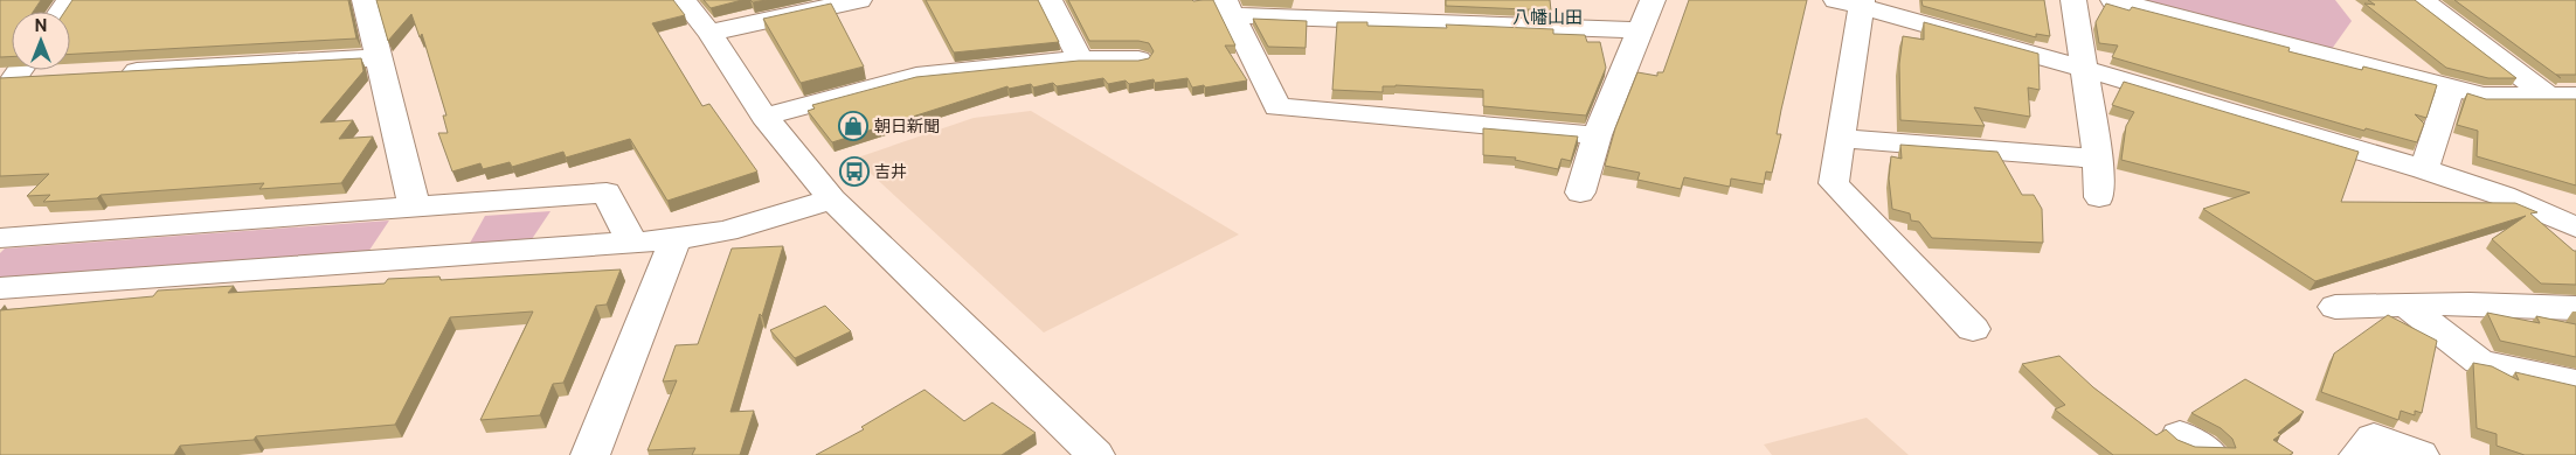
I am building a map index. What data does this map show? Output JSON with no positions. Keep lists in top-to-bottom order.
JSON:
{
  "districts": ["八幡山田"],
  "places": {
    "shop": ["朝日新聞"],
    "bus stop": ["吉井"]
  },
  "north": "top"
}
